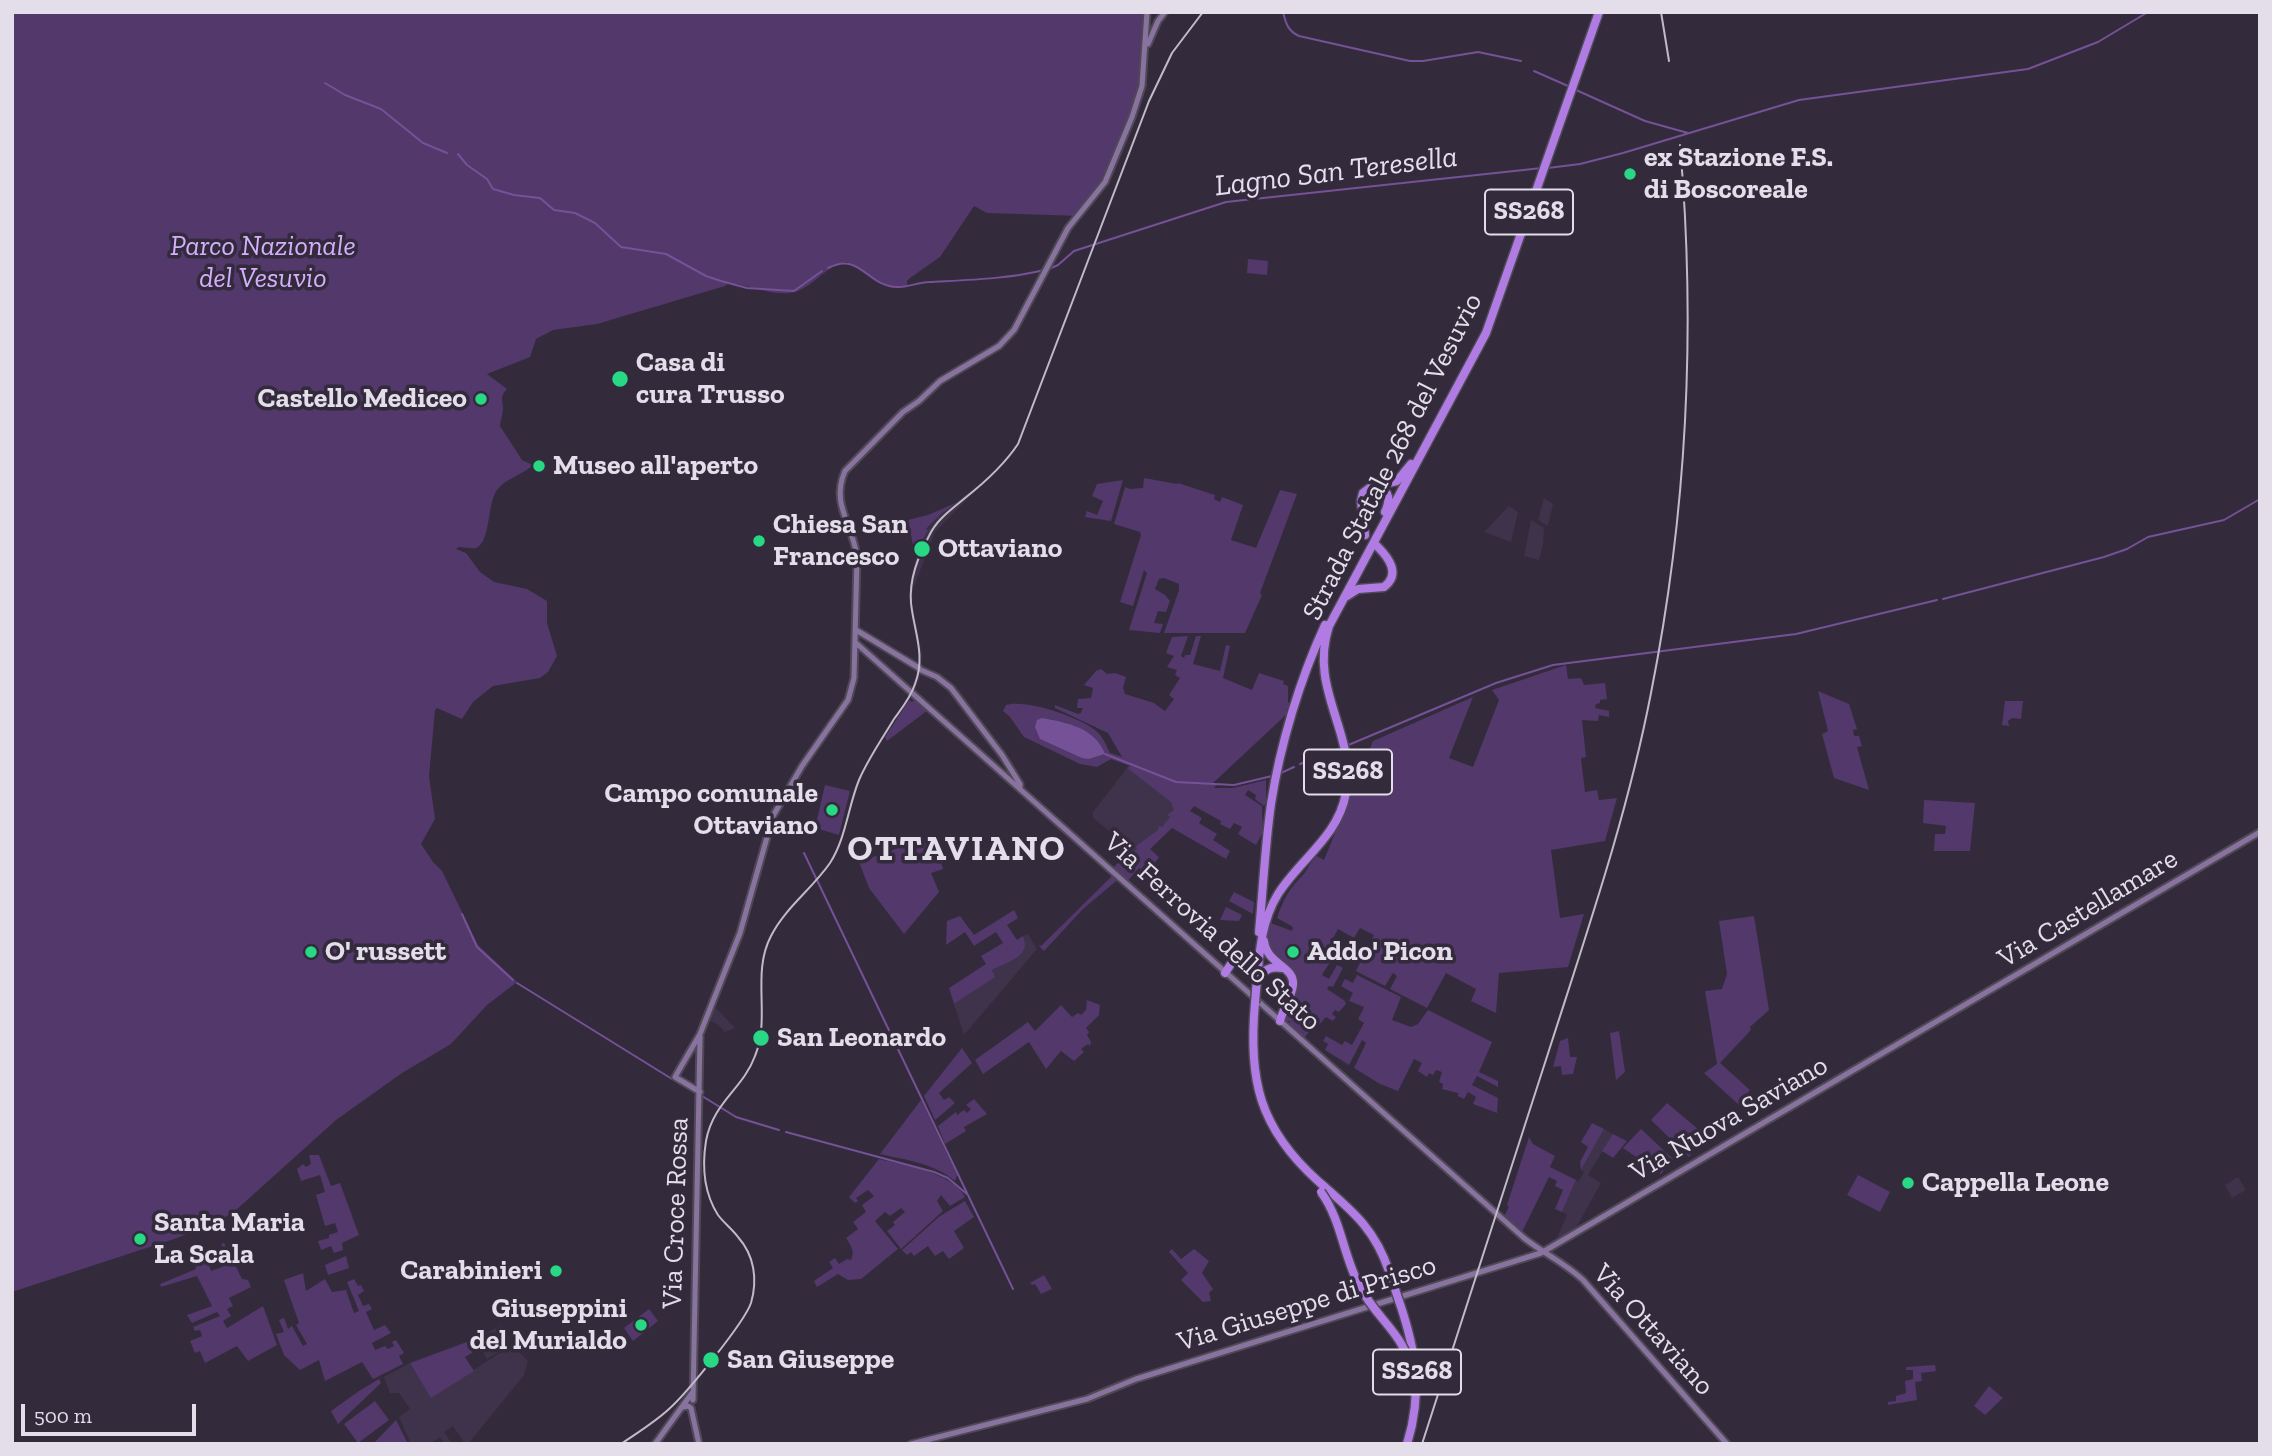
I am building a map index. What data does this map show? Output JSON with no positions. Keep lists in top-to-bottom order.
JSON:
{
  "streets": {
    "highway": ["SS268", "Strada Statale 268 del Vesuvio"],
    "main road": [
      "Via Castellamare",
      "Via Ferrovia dello Stato",
      "Via Nuova Saviano",
      "Via Croce Rossa",
      "Via Giuseppe di Prisco",
      "Via Ottaviano"
    ]
  },
  "crossings": [
    ["Via Castellamare", "Via Nuova Saviano"],
    ["Via Ferrovia dello Stato", "Via Nuova Saviano"],
    ["Via Ferrovia dello Stato", "Via Giuseppe di Prisco"],
    ["Via Ferrovia dello Stato", "Via Ottaviano"],
    ["Via Nuova Saviano", "Via Giuseppe di Prisco"],
    ["Via Nuova Saviano", "Via Ottaviano"],
    ["Via Giuseppe di Prisco", "Via Ottaviano"]
  ],
  "districts": ["OTTAVIANO"],
  "water": ["Lagno San Teresella"],
  "parks": ["Parco Nazionale del Vesuvio"],
  "places": [
    "ex Stazione F.S. di Boscoreale",
    "Casa di cura Trusso",
    "Castello Mediceo",
    "Museo all'aperto",
    "Chiesa San Francesco",
    "Ottaviano",
    "Campo comunale Ottaviano",
    "O' russett",
    "Addo' Picon",
    "San Leonardo",
    "Cappella Leone",
    "Santa Maria La Scala",
    "Carabinieri",
    "Giuseppini del Murialdo",
    "San Giuseppe"
  ],
  "scale_bar": "500 m"
}
